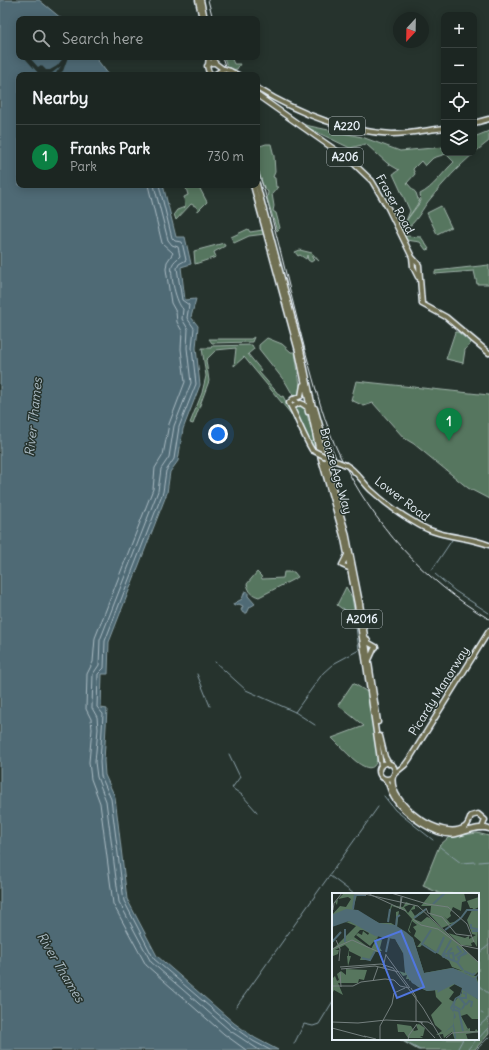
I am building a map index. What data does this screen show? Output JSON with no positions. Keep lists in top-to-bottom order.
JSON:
{
  "streets": {
    "main road": [
      "A220",
      "A206",
      "Fraser Road",
      "Bronze Age Way",
      "Lower Road",
      "A2016",
      "Picardy Manorway"
    ]
  },
  "crossings": [
    ["Bronze Age Way", "Picardy Manorway"]
  ],
  "water": ["River Thames"],
  "north": "bottom",
  "page": {
    "map_buttons": ["+", "−"],
    "search": "Search here",
    "heading": "Nearby",
    "list": [
      {
        "mark": "1",
        "name": "Franks Park",
        "note": "Park",
        "value": "730 m"
      }
    ],
    "pins": "1"
  }
}
